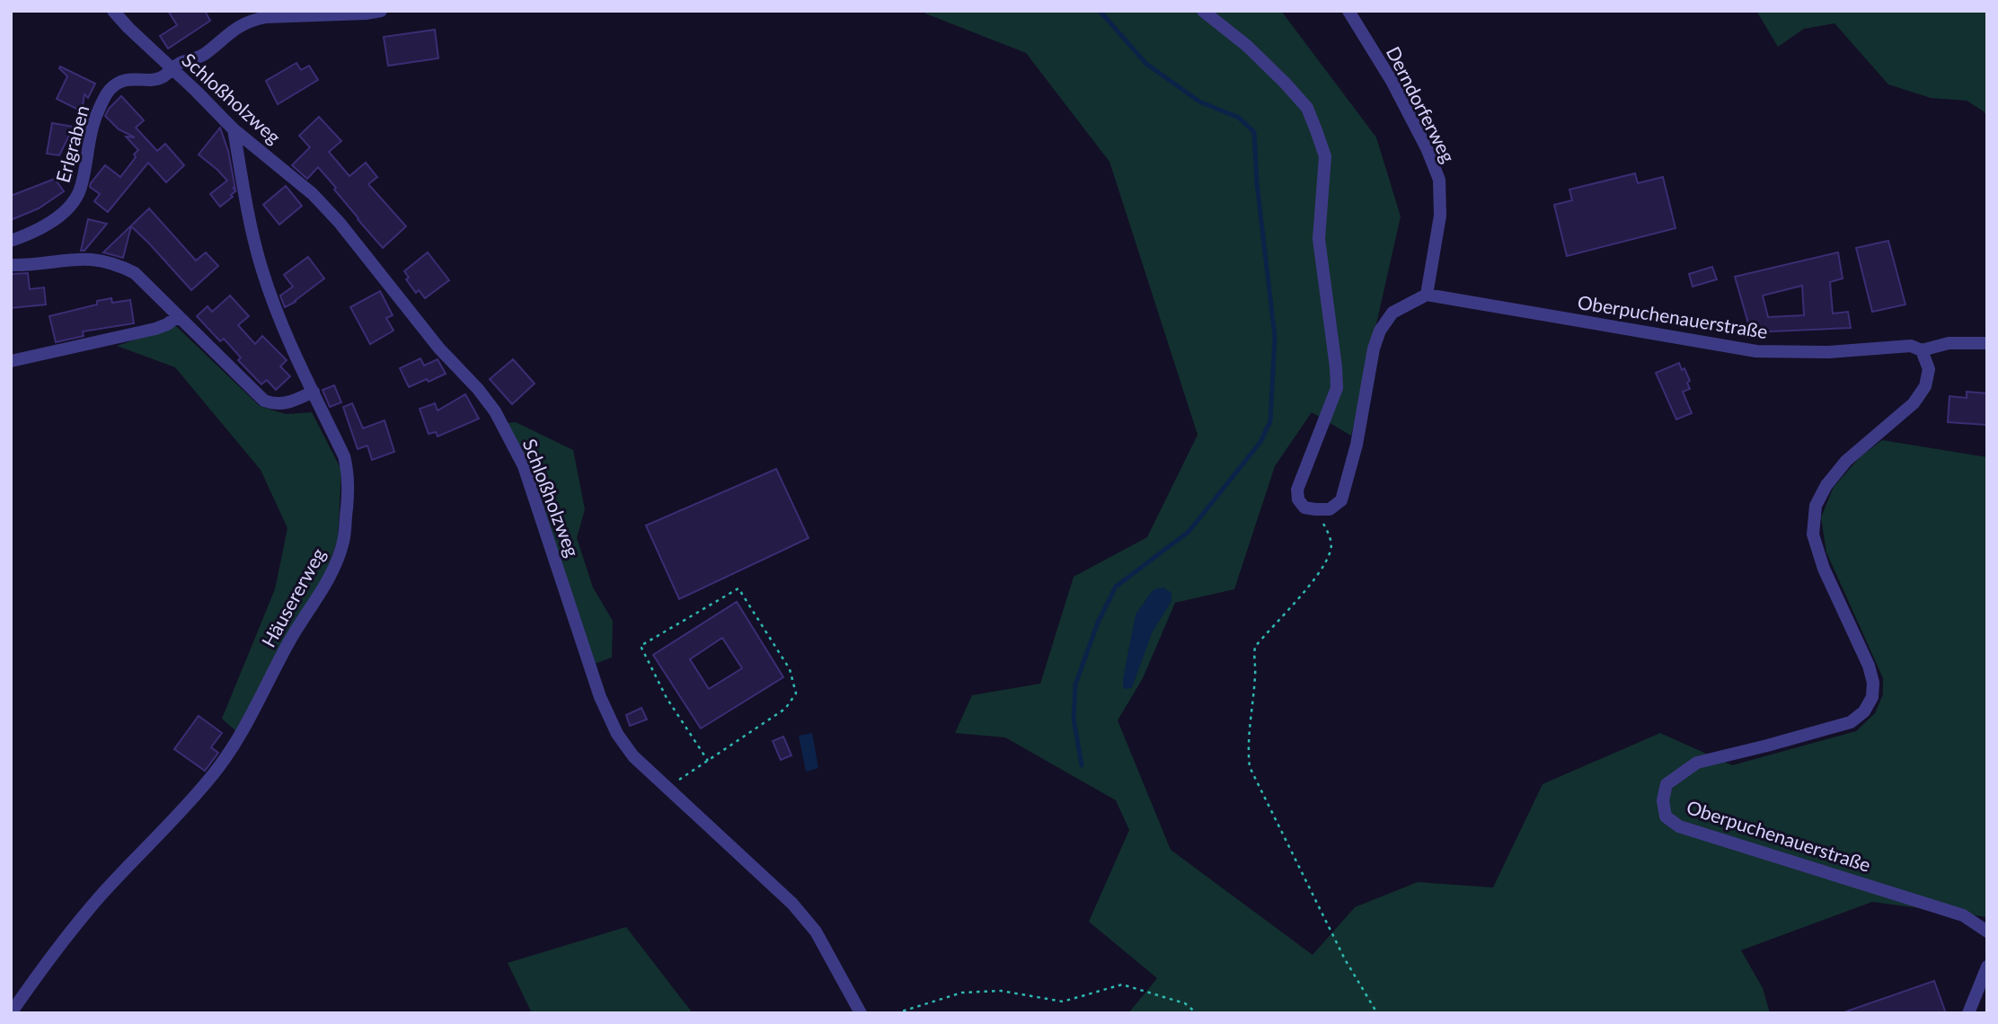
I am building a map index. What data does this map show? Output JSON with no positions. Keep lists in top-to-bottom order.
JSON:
{
  "streets": {
    "street": [
      "Schloßholzweg",
      "Derndorferweg",
      "Erlgraben",
      "Oberpuchenauerstraße",
      "Häusererweg"
    ]
  },
  "crossings": [
    ["Schloßholzweg", "Erlgraben"],
    ["Schloßholzweg", "Häusererweg"],
    ["Derndorferweg", "Oberpuchenauerstraße"]
  ]
}
